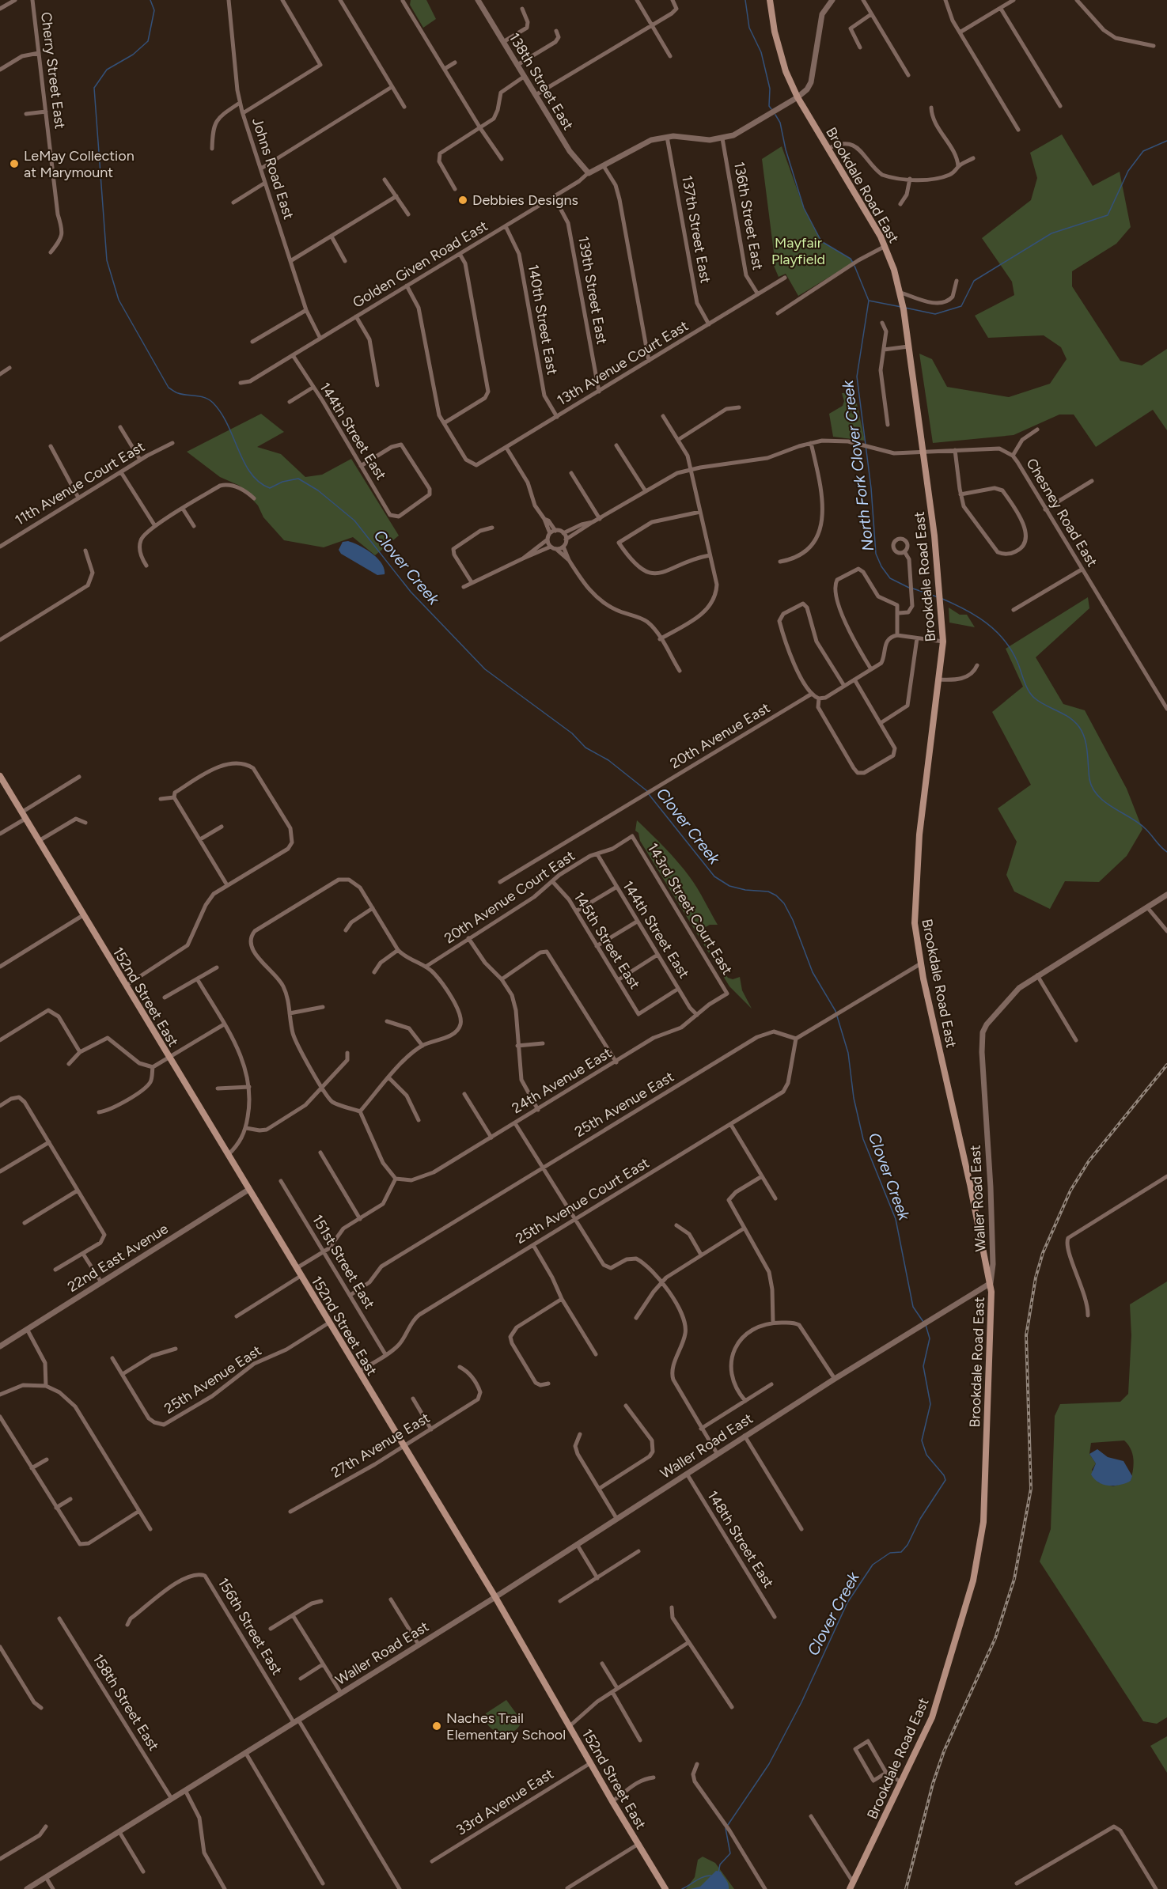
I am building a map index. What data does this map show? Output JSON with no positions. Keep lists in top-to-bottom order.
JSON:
{
  "streets": {
    "main road": ["Brookdale Road East", "152nd Street East"],
    "street": [
      "Cherry Street East",
      "138th Street East",
      "Johns Road East",
      "136th Street East",
      "137th Street East",
      "Golden Given Road East",
      "139th Street East",
      "140th Street East",
      "13th Avenue Court East",
      "144th Street East",
      "11th Avenue Court East",
      "Chesney Road East",
      "20th Avenue East",
      "20th Avenue Court East",
      "143rd Street Court East",
      "145th Street East",
      "24th Avenue East",
      "25th Avenue East",
      "Waller Road East",
      "25th Avenue Court East",
      "22nd East Avenue",
      "151st Street East",
      "27th Avenue East",
      "148th Street East",
      "156th Street East",
      "158th Street East",
      "33rd Avenue East"
    ]
  },
  "crossings": [
    ["138th Street East", "Golden Given Road East"],
    ["Johns Road East", "Golden Given Road East"],
    ["Brookdale Road East", "Golden Given Road East"],
    ["Brookdale Road East", "Chesney Road East"],
    ["Brookdale Road East", "Waller Road East"],
    ["136th Street East", "Golden Given Road East"],
    ["136th Street East", "13th Avenue Court East"],
    ["137th Street East", "Golden Given Road East"],
    ["137th Street East", "13th Avenue Court East"],
    ["Golden Given Road East", "139th Street East"],
    ["Golden Given Road East", "140th Street East"],
    ["Golden Given Road East", "144th Street East"],
    ["139th Street East", "13th Avenue Court East"],
    ["140th Street East", "13th Avenue Court East"],
    ["144th Street East", "20th Avenue Court East"],
    ["144th Street East", "145th Street East"],
    ["144th Street East", "24th Avenue East"],
    ["20th Avenue Court East", "143rd Street Court East"],
    ["20th Avenue Court East", "145th Street East"],
    ["143rd Street Court East", "24th Avenue East"],
    ["152nd Street East", "25th Avenue East"],
    ["152nd Street East", "Waller Road East"],
    ["152nd Street East", "25th Avenue Court East"],
    ["152nd Street East", "22nd East Avenue"],
    ["152nd Street East", "27th Avenue East"],
    ["152nd Street East", "33rd Avenue East"],
    ["25th Avenue East", "25th Avenue Court East"],
    ["25th Avenue East", "151st Street East"],
    ["Waller Road East", "148th Street East"],
    ["Waller Road East", "156th Street East"],
    ["Waller Road East", "158th Street East"],
    ["25th Avenue Court East", "151st Street East"]
  ],
  "water": ["North Fork Clover Creek", "Clover Creek"],
  "parks": ["Mayfair Playfield"],
  "places": ["LeMay Collection at Marymount", "Debbies Designs", "Naches Trail Elementary School"]
}
